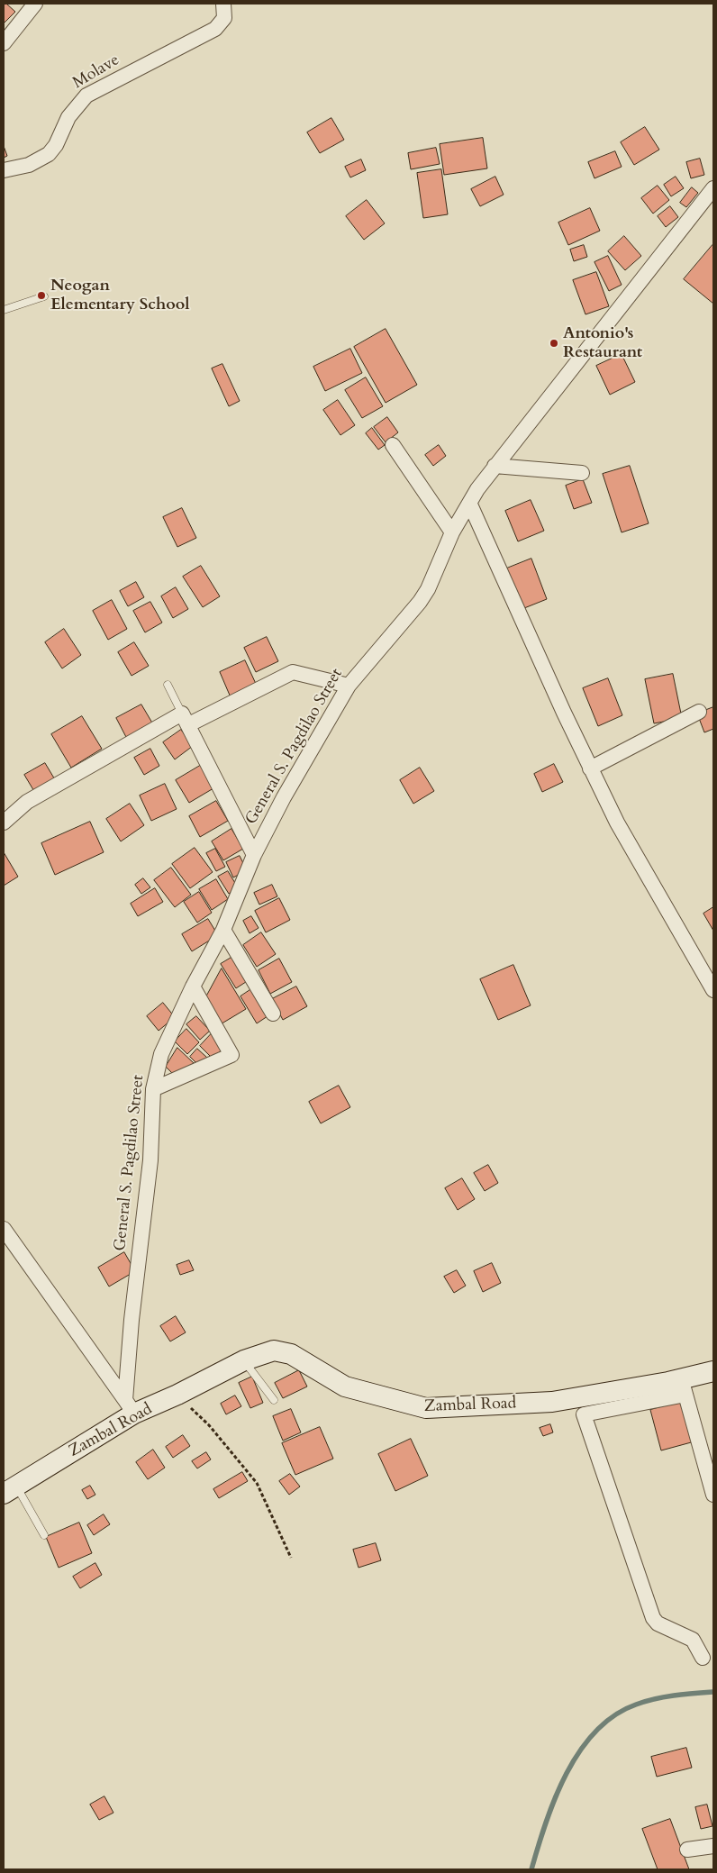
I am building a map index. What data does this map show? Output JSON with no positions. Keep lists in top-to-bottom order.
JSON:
{
  "streets": {
    "street": ["Molave", "General S. Pagdilao Street", "Zambal Road"]
  },
  "crossings": [
    ["General S. Pagdilao Street", "Zambal Road"]
  ],
  "places": ["Neogan Elementary School", "Antonio's Restaurant"]
}
